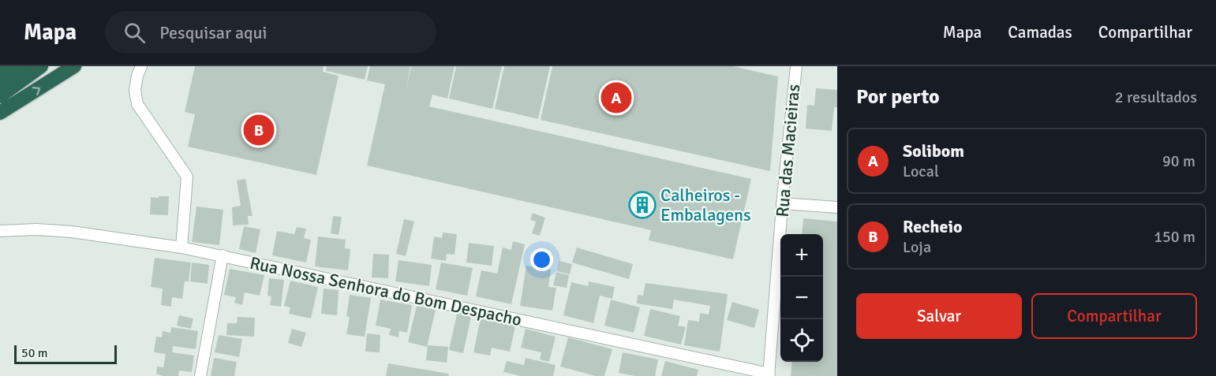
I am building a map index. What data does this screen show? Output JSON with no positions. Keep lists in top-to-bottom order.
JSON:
{
  "streets": {
    "street": ["Rua das Macieiras", "Rua Nossa Senhora do Bom Despacho"]
  },
  "crossings": [
    ["Rua das Macieiras", "Rua Nossa Senhora do Bom Despacho"]
  ],
  "places": {
    "building": ["Calheiros - Embalagens"]
  },
  "scale_bar": "50 m",
  "page": {
    "header": "Mapa",
    "search": "Pesquisar aqui",
    "nav": ["Mapa", "Camadas", "Compartilhar"],
    "heading": ["Por perto", "2 resultados"],
    "pins": ["A", "B"],
    "list": [
      {
        "mark": "A",
        "name": "Solibom",
        "note": "Local",
        "value": "90 m"
      },
      {
        "mark": "B",
        "name": "Recheio",
        "note": "Loja",
        "value": "150 m"
      }
    ],
    "map_buttons": ["+", "−"],
    "buttons": ["Salvar", "Compartilhar"],
    "scale": "50 m"
  }
}
